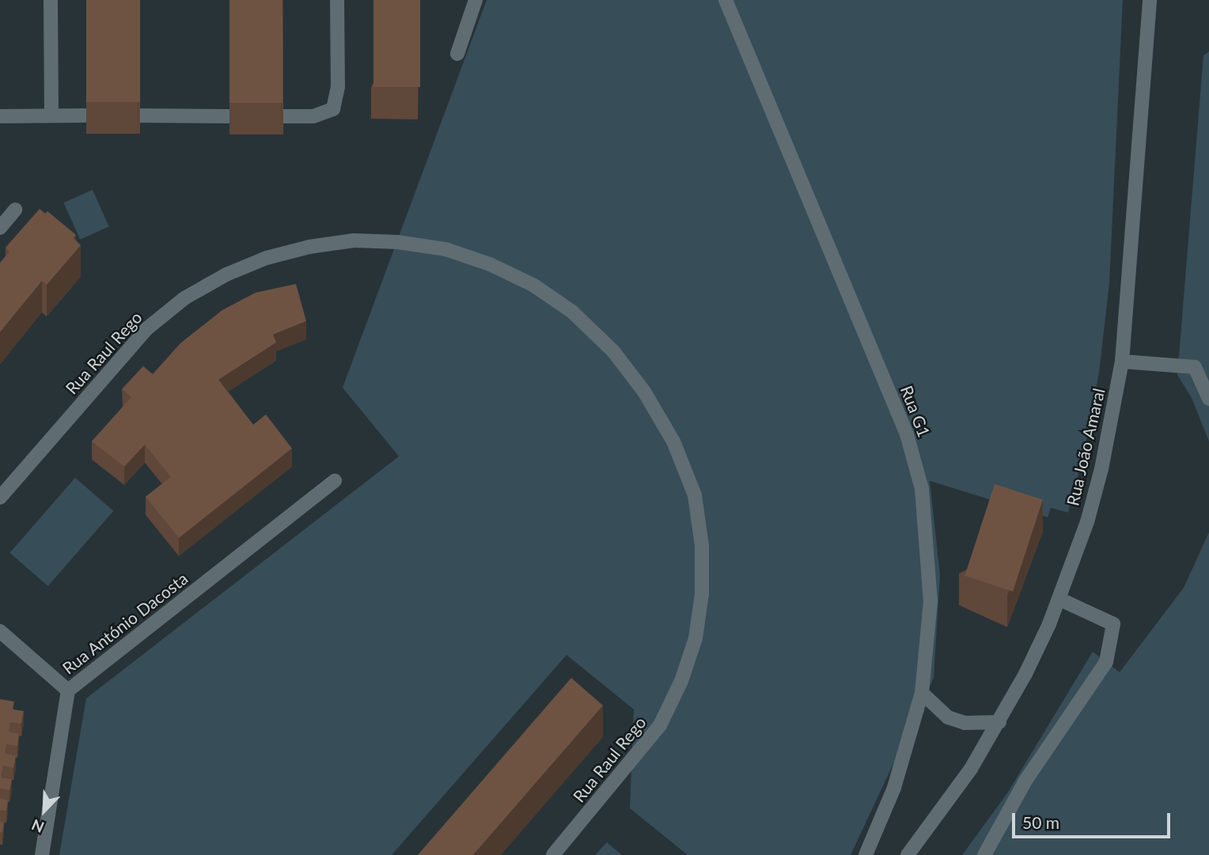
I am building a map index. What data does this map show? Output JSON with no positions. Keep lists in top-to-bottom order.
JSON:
{
  "streets": {
    "street": [
      "Rua Raul Rego",
      "Rua G1",
      "Rua João Amaral",
      "Rua António Dacosta"
    ]
  },
  "scale_bar": "50 m",
  "north": "bottom left"
}
